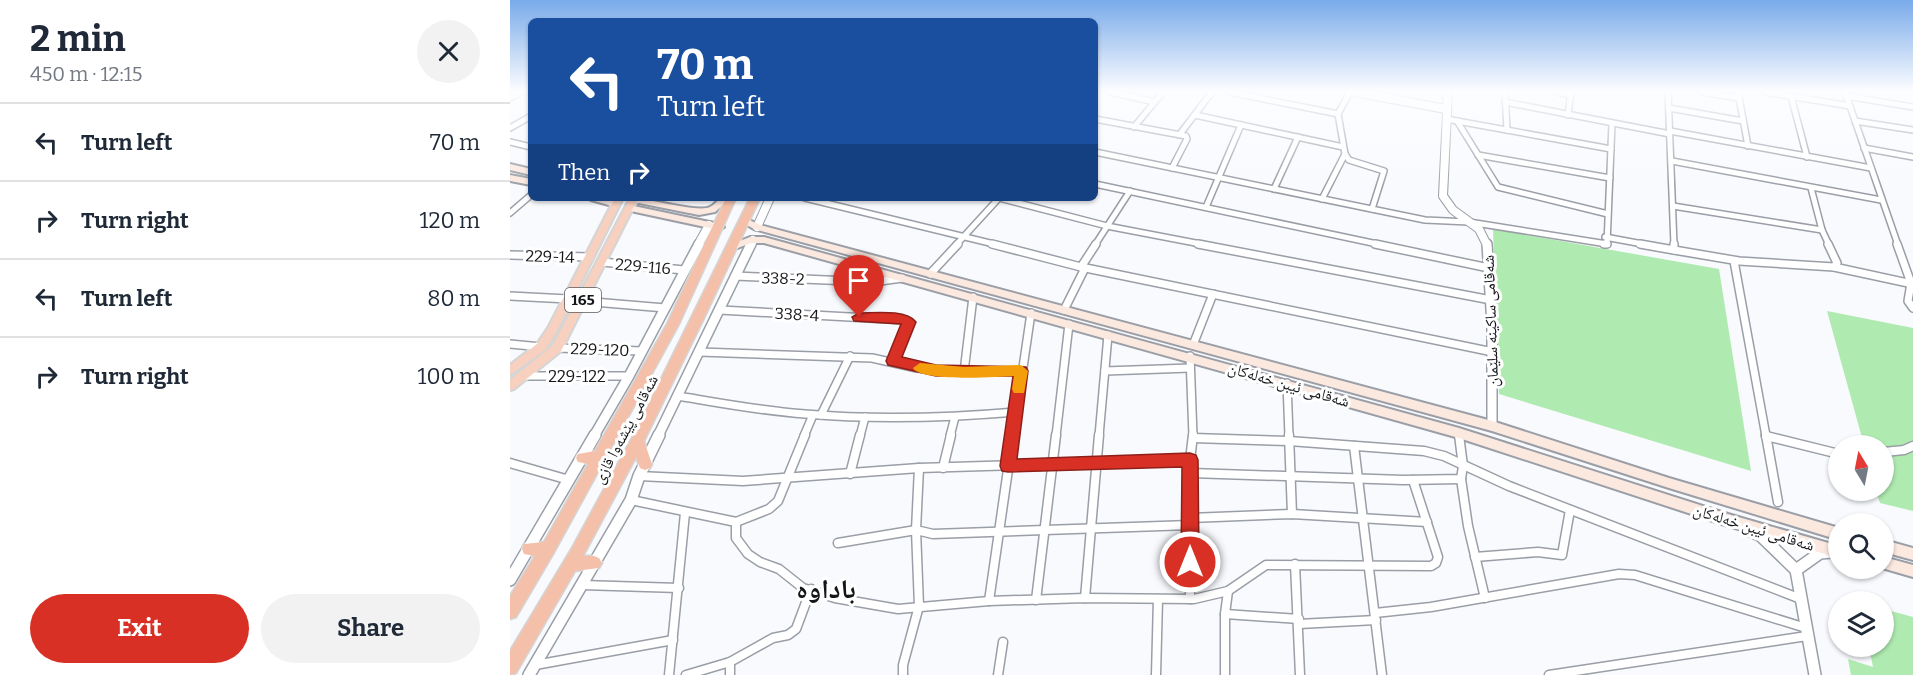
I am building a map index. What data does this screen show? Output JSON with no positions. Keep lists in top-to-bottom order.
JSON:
{
  "streets": {
    "highway": ["شەقامی پێشەوا قازی"],
    "main road": ["165", "شەقامی ئیبن خەلەکان"],
    "street": [
      "229-14",
      "229-116",
      "338-2",
      "338-4",
      "شەقامی ساکینە سلێمان",
      "229-120",
      "229-122"
    ]
  },
  "crossings": [
    ["229-14", "165"],
    ["229-116", "165"],
    ["338-2", "شەقامی ئیبن خەلەکان"],
    ["165", "229-120"],
    ["165", "229-122"],
    ["شەقامی ساکینە سلێمان", "شەقامی ئیبن خەلەکان"],
    ["شەقامی ئیبن خەلەکان", "شەقامی پێشەوا قازی"]
  ],
  "districts": ["باداوە"],
  "north": "top",
  "page": {
    "heading": ["2 min", "450 m · 12:15"],
    "turn": ["70 m", "Turn left"],
    "list": [
      {
        "name": "Turn left",
        "value": "70 m"
      },
      {
        "name": "Turn right",
        "value": "120 m"
      },
      {
        "name": "Turn left",
        "value": "80 m"
      },
      {
        "name": "Turn right",
        "value": "100 m"
      }
    ],
    "then": "Then",
    "buttons": ["Exit", "Share"]
  }
}
